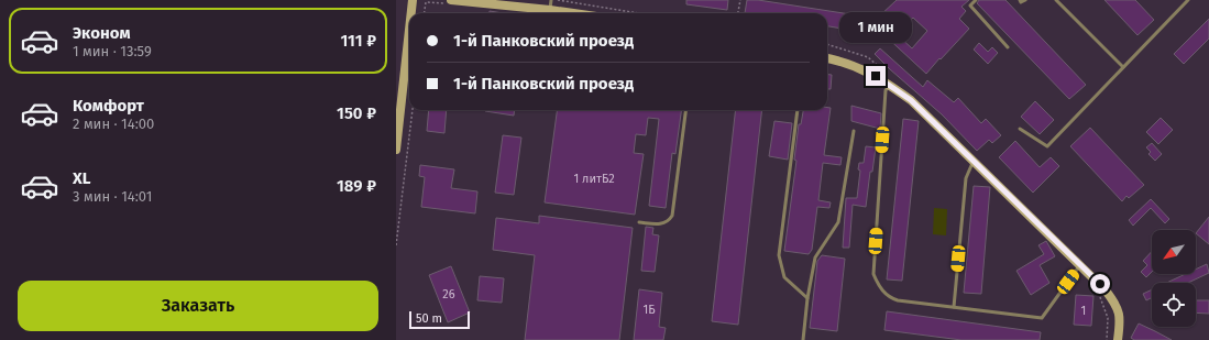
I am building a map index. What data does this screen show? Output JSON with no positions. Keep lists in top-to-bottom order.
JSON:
{
  "house_numbers": [
    "1 литБ2",
    "26",
    "1Б",
    "1"
  ],
  "scale_bar": "50 m",
  "north": "bottom left",
  "page": {
    "list": [
      {
        "name": "Эконом",
        "note": "1 мин · 13:59",
        "value": "111 ₽"
      },
      {
        "name": "Комфорт",
        "note": "2 мин · 14:00",
        "value": "150 ₽"
      },
      {
        "name": "XL",
        "note": "3 мин · 14:01",
        "value": "189 ₽"
      }
    ],
    "bubble": "1 мин",
    "banner": ["1-й Панковский проезд", "1-й Панковский проезд"],
    "buttons": "Заказать",
    "scale": "50 m"
  }
}
